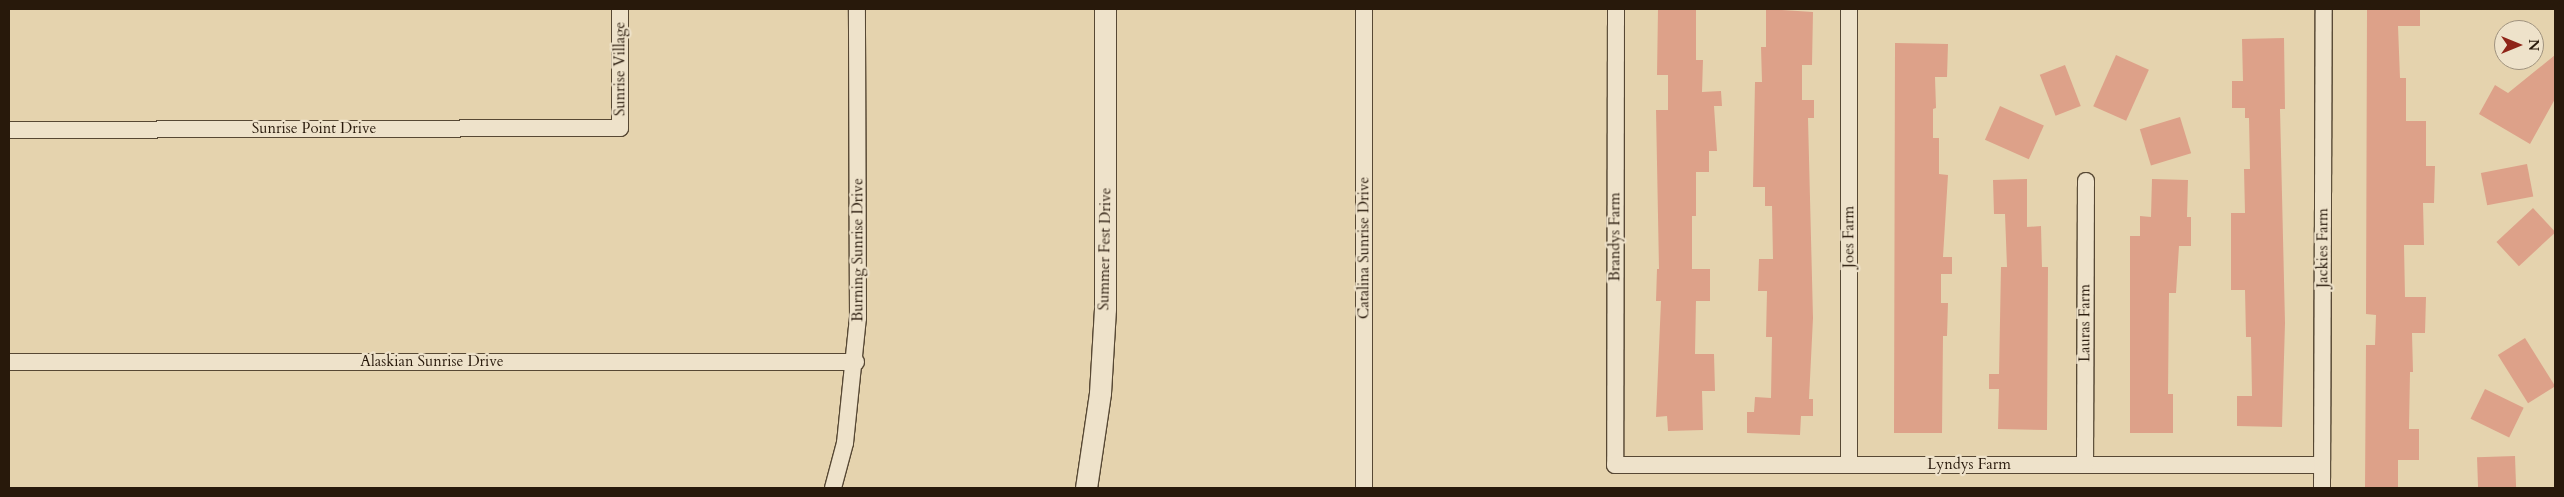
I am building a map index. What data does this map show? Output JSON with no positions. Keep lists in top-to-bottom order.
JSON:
{
  "streets": {
    "street": [
      "Sunrise Village",
      "Sunrise Point Drive",
      "Brandys Farm",
      "Joes Farm",
      "Catalina Sunrise Drive",
      "Jackies Farm",
      "Summer Fest Drive",
      "Burning Sunrise Drive",
      "Lauras Farm",
      "Alaskian Sunrise Drive",
      "Lyndys Farm"
    ]
  },
  "crossings": [
    ["Sunrise Village", "Sunrise Point Drive"],
    ["Brandys Farm", "Lyndys Farm"],
    ["Joes Farm", "Lyndys Farm"],
    ["Jackies Farm", "Lyndys Farm"],
    ["Burning Sunrise Drive", "Alaskian Sunrise Drive"],
    ["Lauras Farm", "Lyndys Farm"]
  ],
  "north": "right"
}
